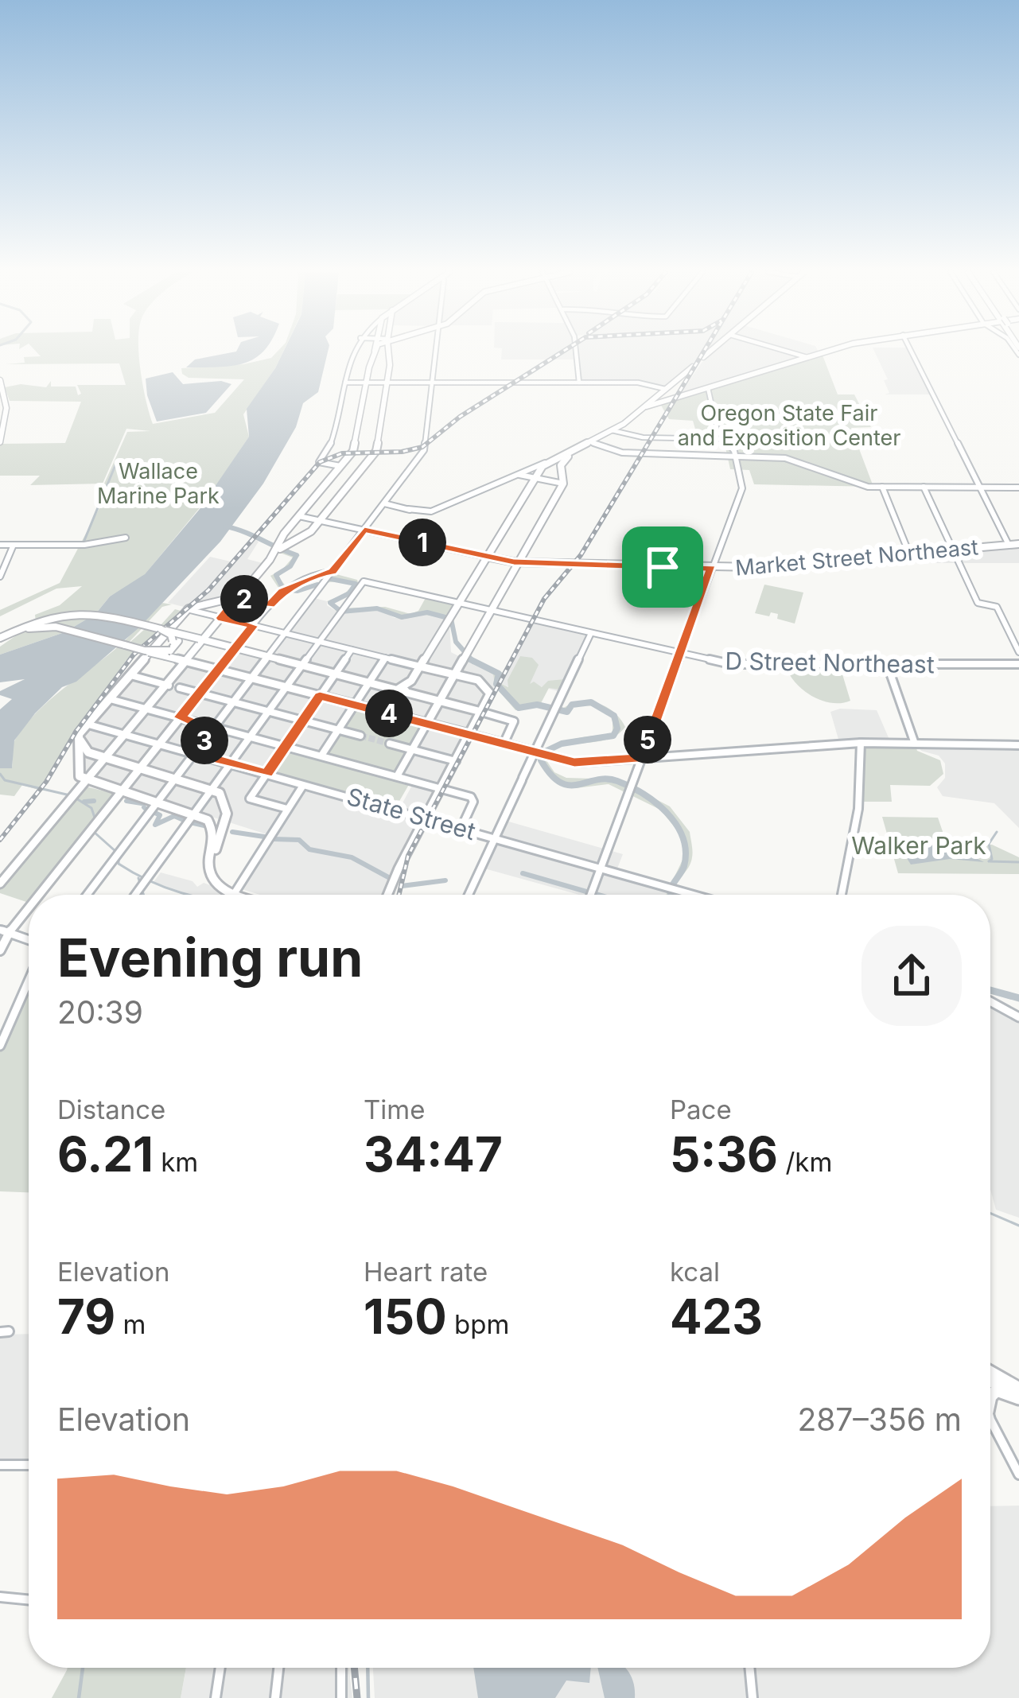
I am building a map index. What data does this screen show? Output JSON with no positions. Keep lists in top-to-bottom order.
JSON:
{
  "streets": {
    "main road": ["Market Street Northeast"],
    "street": ["D Street Northeast", "State Street"]
  },
  "parks": ["Oregon State Fair and Exposition Center", "Wallace Marine Park", "Walker Park"],
  "page": {
    "pins": [
      "1",
      "2",
      "4",
      "5",
      "3"
    ],
    "heading": ["Evening run", "20:39"],
    "stats": [
      ["Distance", "6.21 km"],
      ["Time", "34:47"],
      ["Pace", "5:36 /km"],
      ["Elevation", "79 m"],
      ["Heart rate", "150 bpm"],
      ["kcal", "423"]
    ],
    "chart": ["Elevation", "287–356 m"]
  }
}
